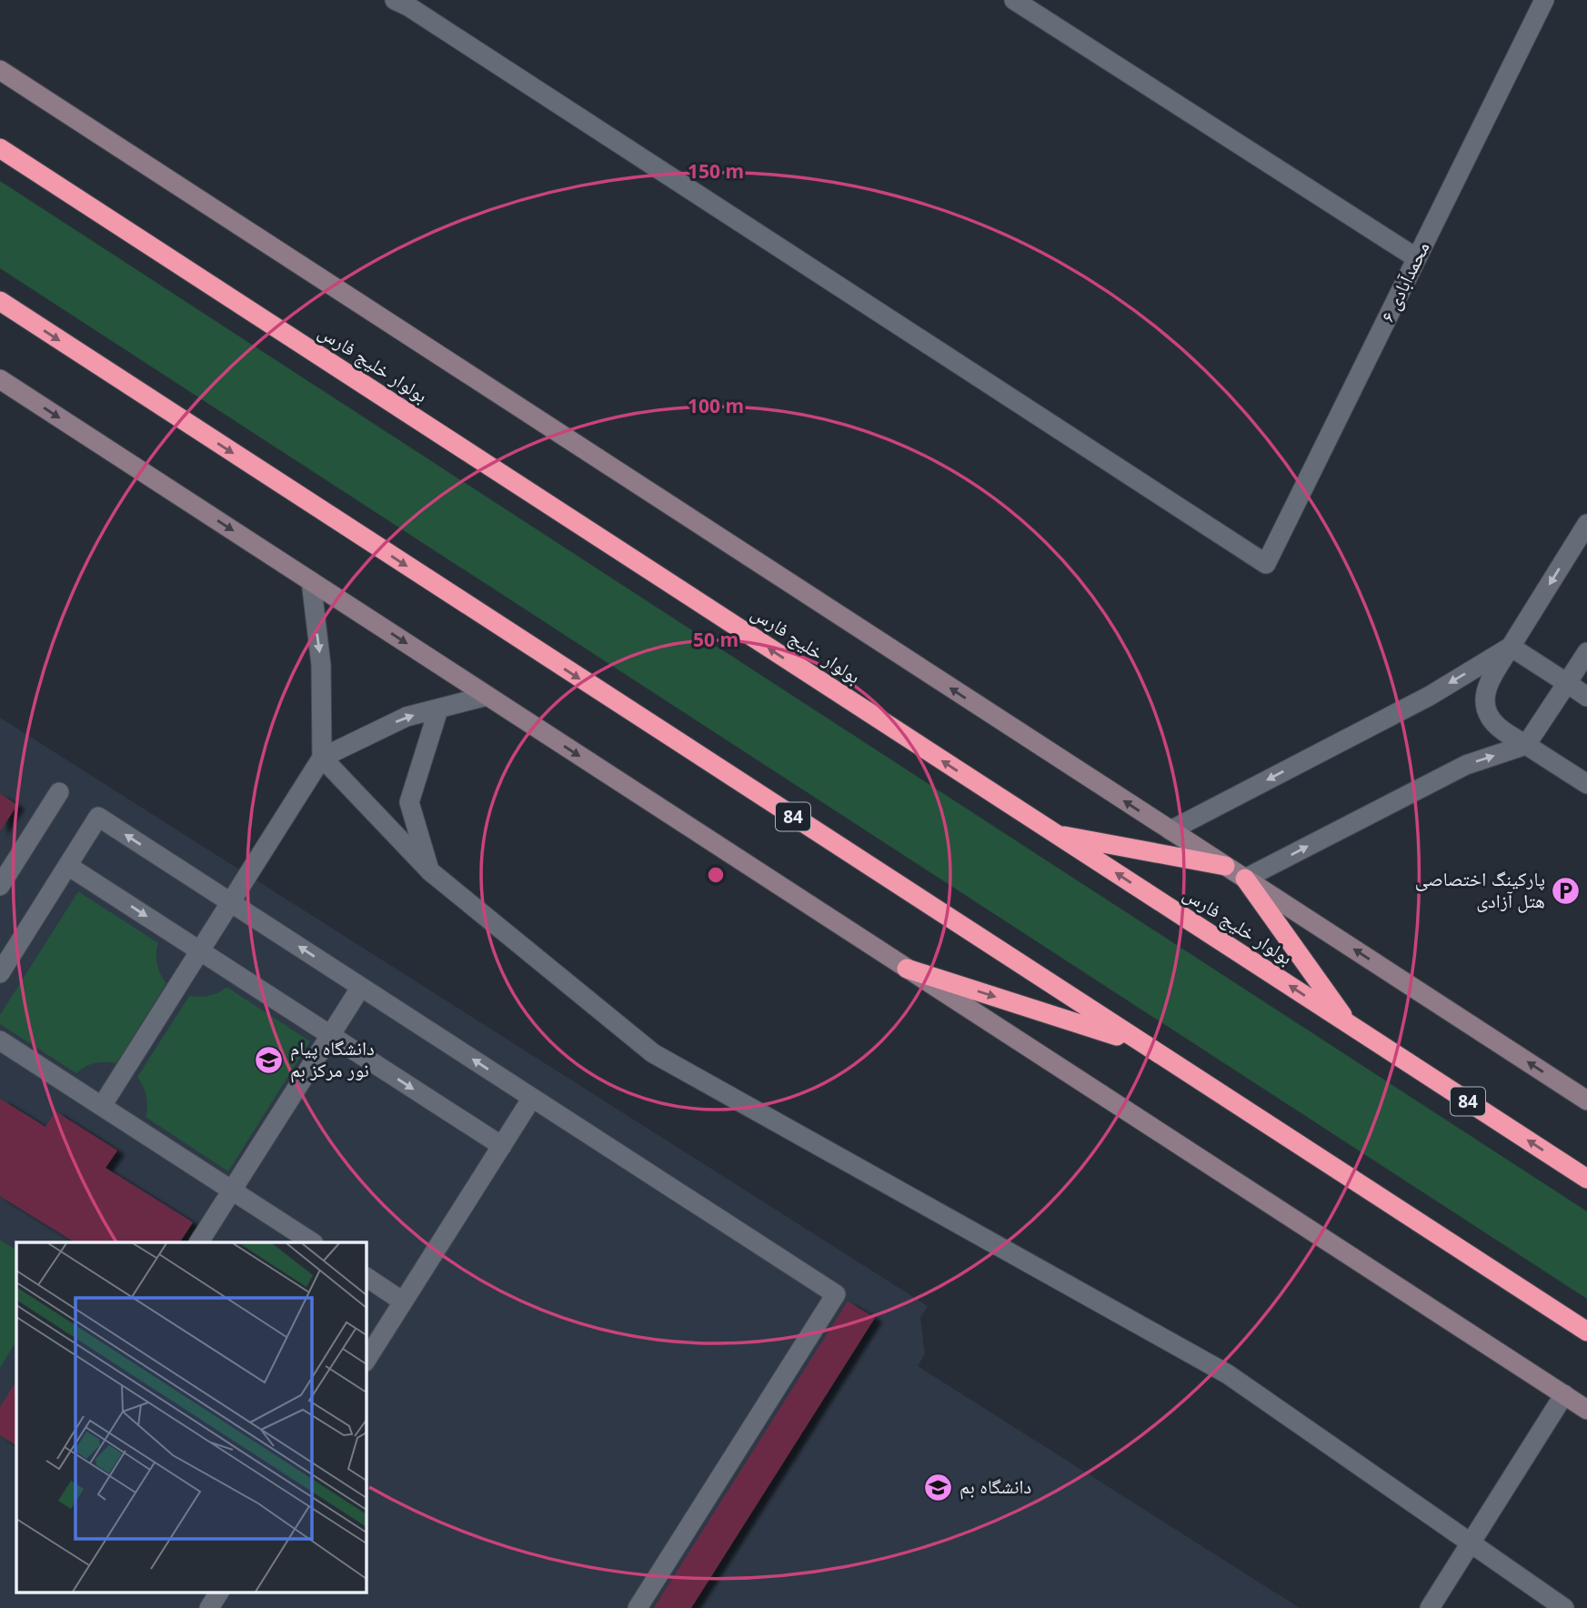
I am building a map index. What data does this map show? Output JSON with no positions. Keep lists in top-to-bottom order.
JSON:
{
  "streets": {
    "highway": ["بولوار خلیج فارس", "84"],
    "street": ["محمدآبادی ۶"]
  },
  "places": {
    "parking": ["پارکینگ اختصاصی هتل آزادی"],
    "school or university": ["دانشگاه پیام نور مرکز بم", "دانشگاه بم"]
  },
  "rings": ["150 m", "100 m", "50 m"]
}
